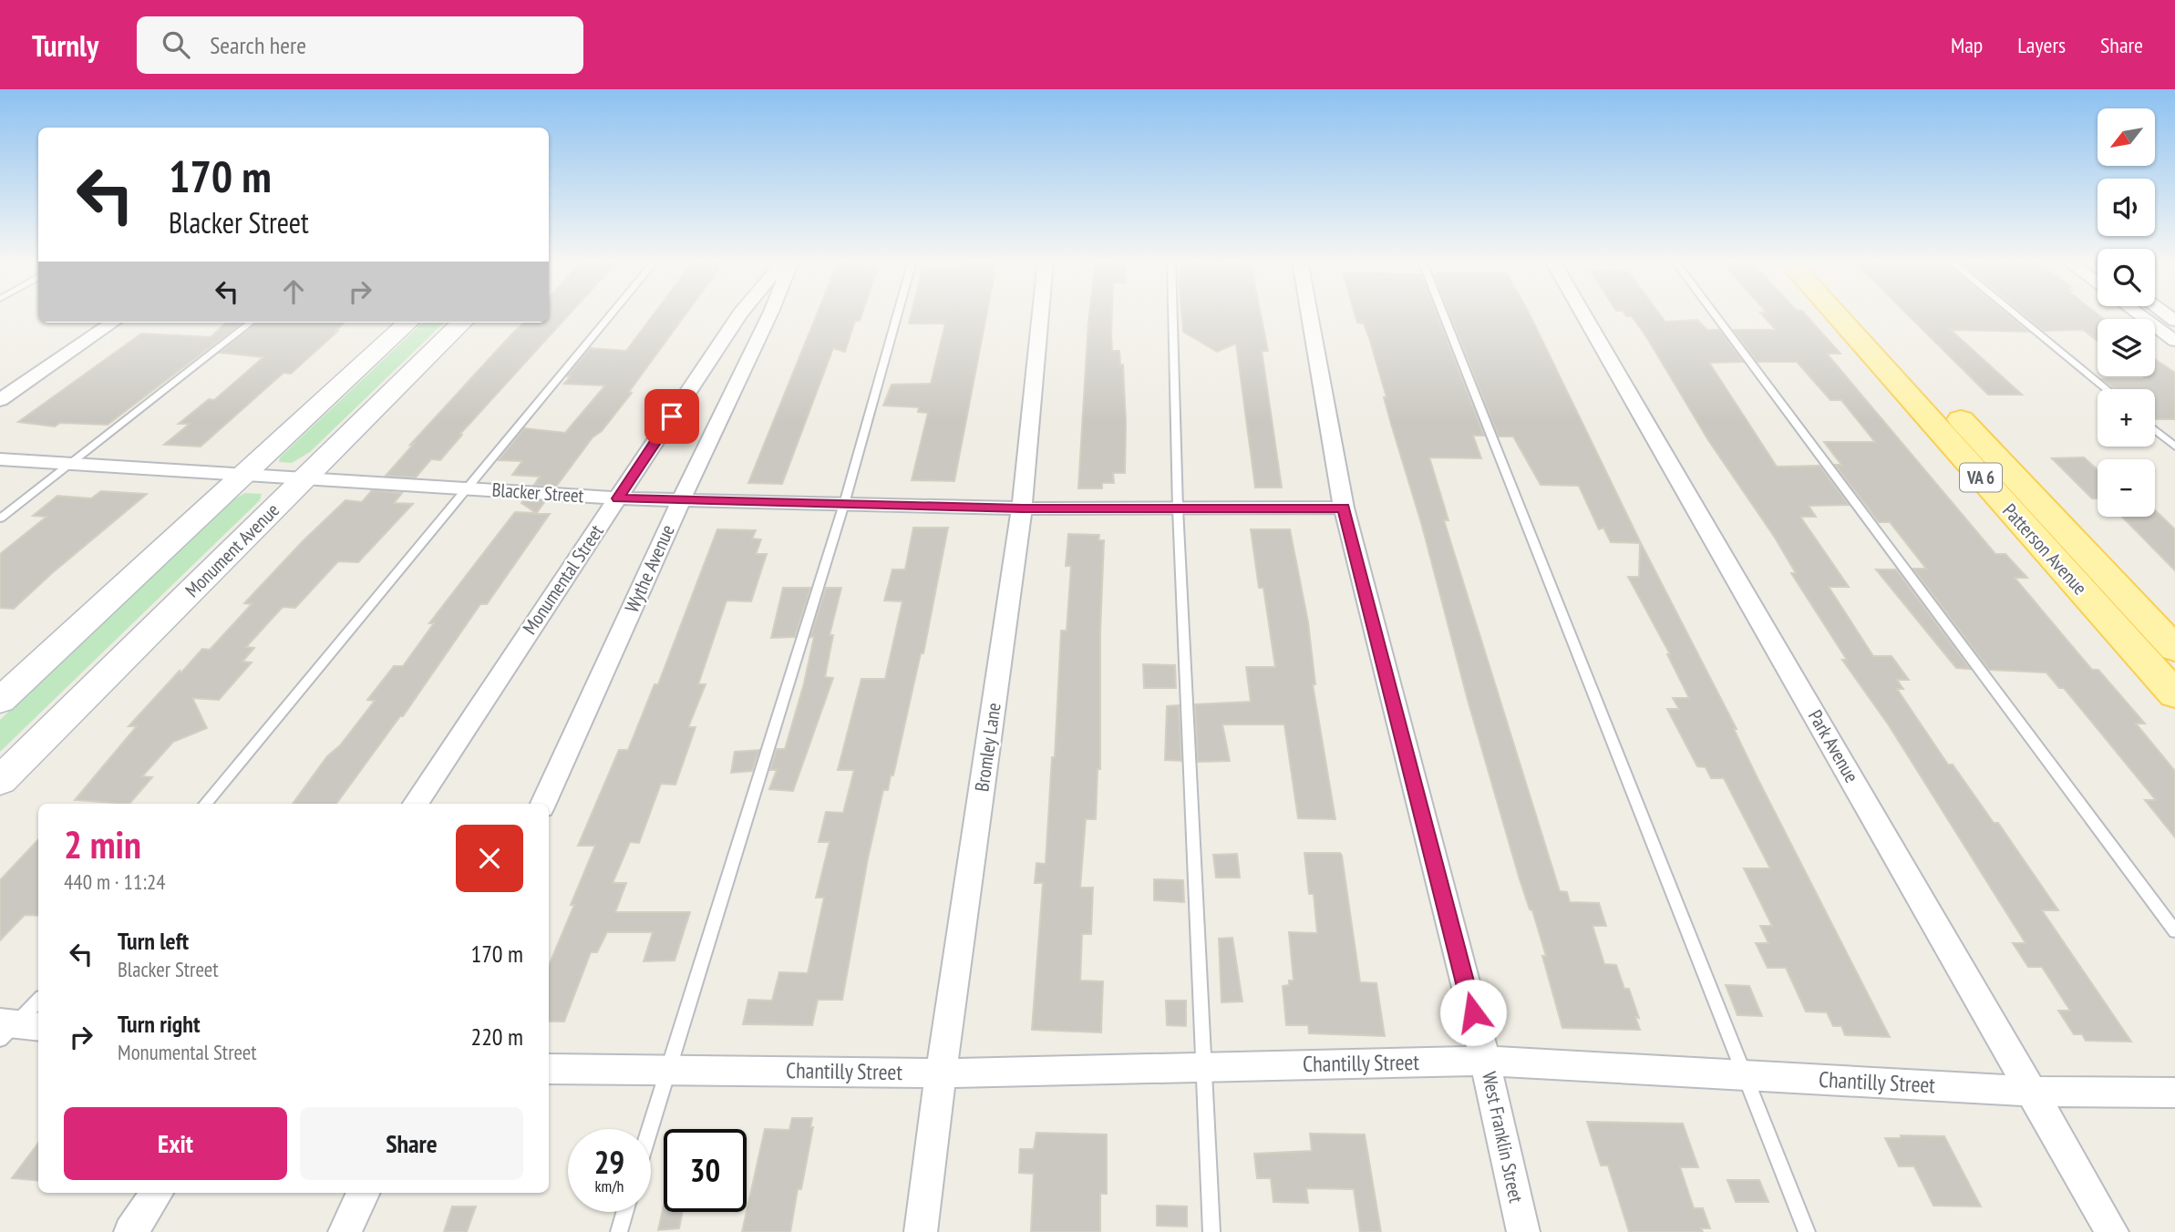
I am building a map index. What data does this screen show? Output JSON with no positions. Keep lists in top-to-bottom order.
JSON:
{
  "streets": {
    "main road": ["VA 6", "Patterson Avenue"],
    "street": [
      "Blacker Street",
      "Monument Avenue",
      "Wythe Avenue",
      "Monumental Street",
      "Park Avenue",
      "Bromley Lane",
      "Chantilly Street",
      "West Franklin Street"
    ]
  },
  "crossings": [
    ["Blacker Street", "Monument Avenue"],
    ["Blacker Street", "Wythe Avenue"],
    ["Blacker Street", "Monumental Street"],
    ["Blacker Street", "Bromley Lane"],
    ["Blacker Street", "West Franklin Street"],
    ["Park Avenue", "Chantilly Street"],
    ["Bromley Lane", "Chantilly Street"],
    ["Chantilly Street", "West Franklin Street"]
  ],
  "north": "bottom left",
  "page": {
    "header": "Turnly",
    "search": "Search here",
    "nav": ["Map", "Layers", "Share"],
    "map_buttons": ["+", "−"],
    "turn": ["170 m", "Blacker Street"],
    "heading": ["2 min", "440 m · 11:24"],
    "list": [
      {
        "name": "Turn left",
        "note": "Blacker Street",
        "value": "170 m"
      },
      {
        "name": "Turn right",
        "note": "Monumental Street",
        "value": "220 m"
      }
    ],
    "buttons": ["Exit", "Share"],
    "speed": "29 km/h",
    "limit": "30"
  }
}
